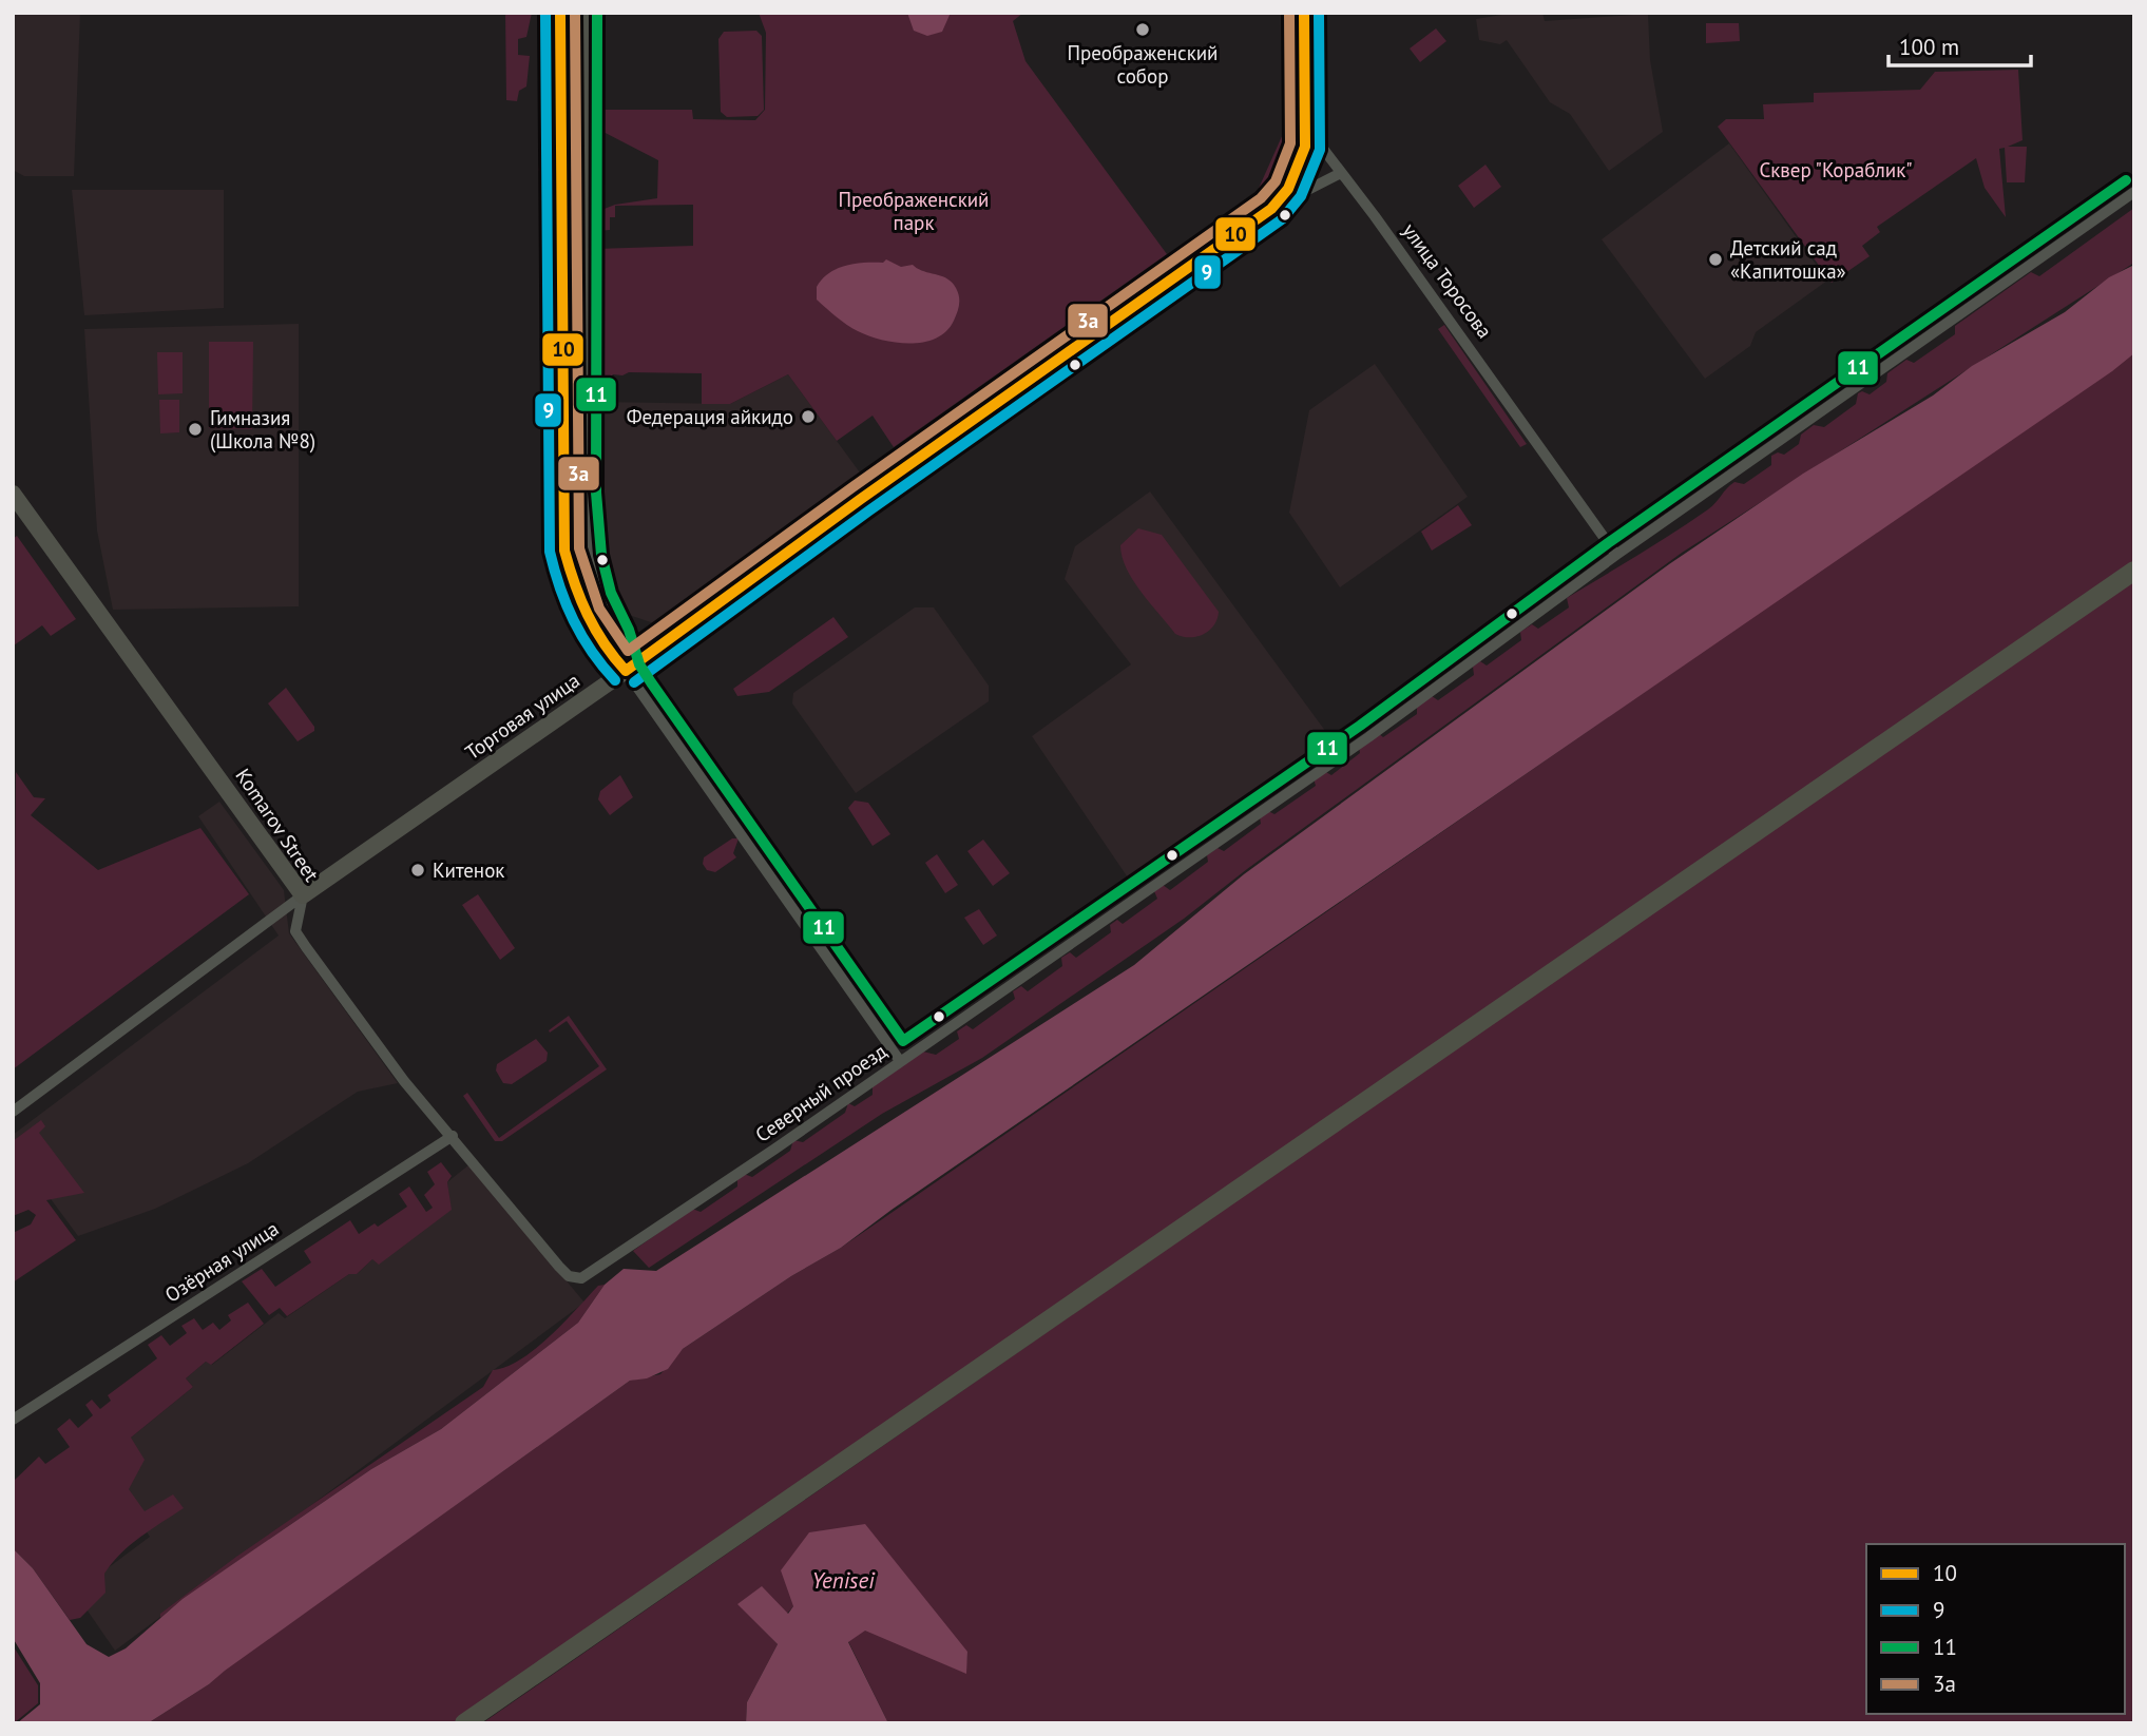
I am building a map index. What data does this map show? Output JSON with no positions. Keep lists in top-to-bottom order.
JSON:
{
  "streets": {
    "street": [
      "улица Торосова",
      "Торговая улица",
      "Komarov Street",
      "Северный проезд",
      "Озёрная улица"
    ]
  },
  "crossings": [
    ["улица Торосова", "Торговая улица"],
    ["улица Торосова", "Северный проезд"],
    ["Торговая улица", "Komarov Street"],
    ["Komarov Street", "Северный проезд"],
    ["Komarov Street", "Озёрная улица"]
  ],
  "water": ["Yenisei"],
  "parks": ["Сквер \"Кораблик\"", "Преображенский парк"],
  "places": [
    "Преображенский собор",
    "Детский сад «Капитошка»",
    "Федерация айкидо",
    "Гимназия (Школа №8)",
    "Китенок"
  ],
  "lines": [
    "transit line 10",
    "transit line 9",
    "transit line 11",
    "transit line 3а"
  ],
  "legend": [
    "10",
    "9",
    "11",
    "3а"
  ],
  "scale_bar": "100 m"
}
